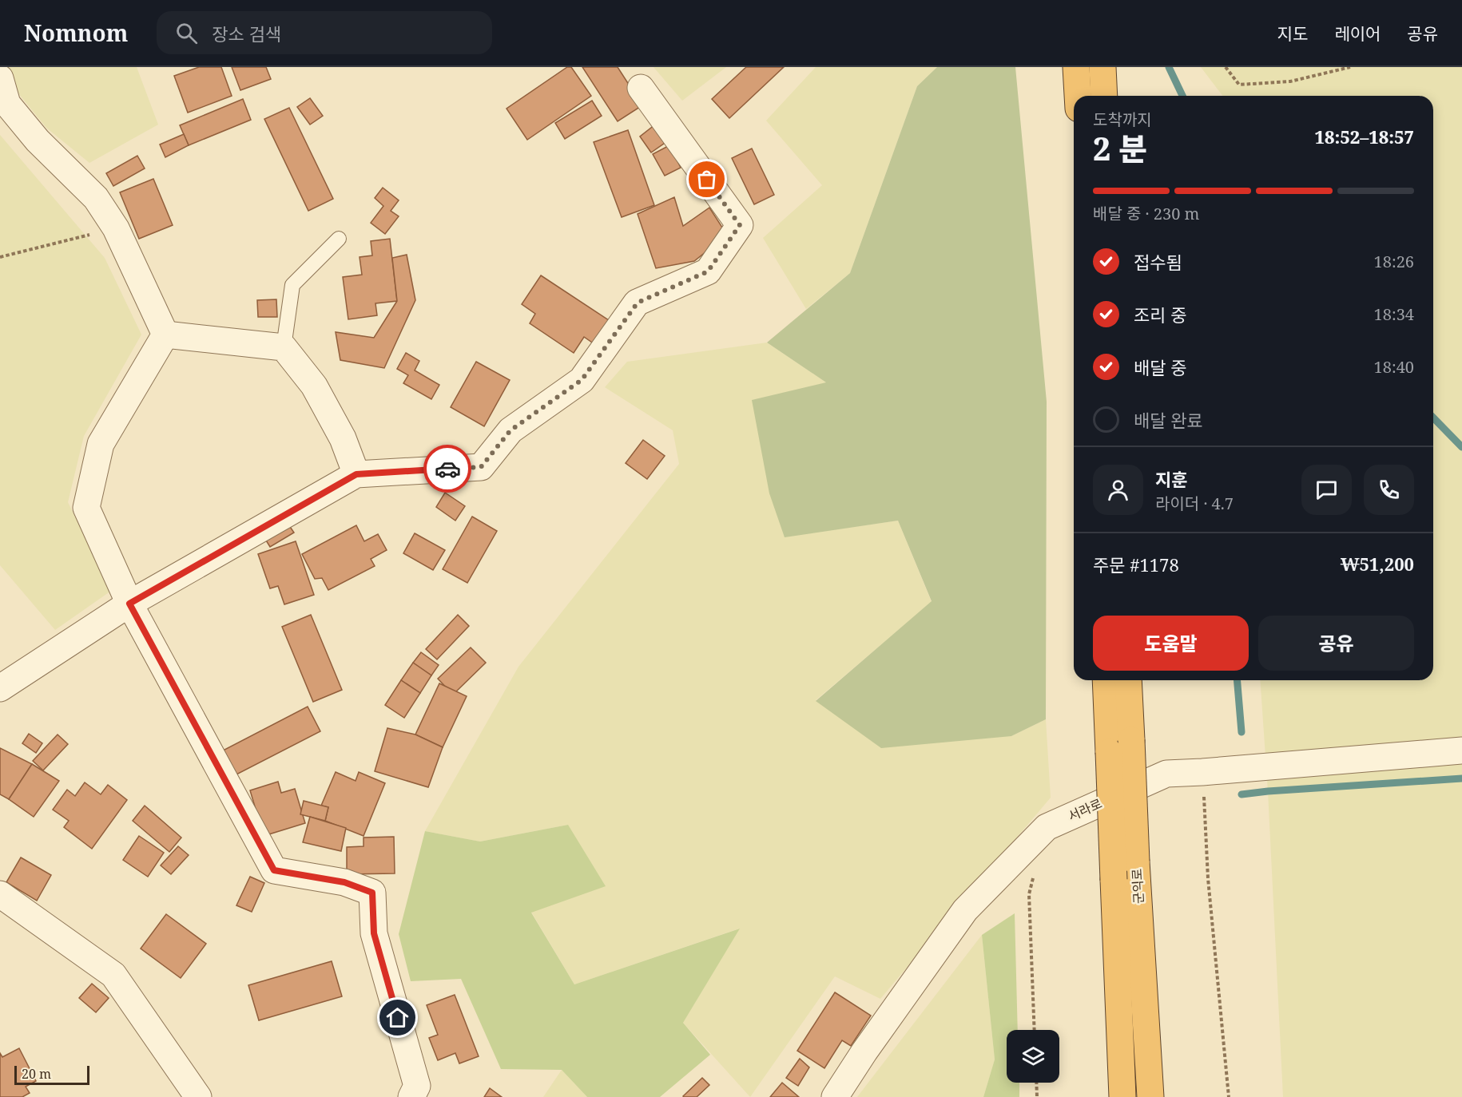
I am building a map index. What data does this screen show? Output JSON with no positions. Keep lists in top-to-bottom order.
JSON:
{
  "streets": {
    "highway": ["군익로"],
    "street": ["서라로"]
  },
  "scale_bar": "20 m",
  "page": {
    "header": "Nomnom",
    "search": "장소 검색",
    "nav": ["지도", "레이어", "공유"],
    "heading": ["2 분", "도착까지", "18:52–18:57"],
    "panel": [
      "지훈",
      "라이더 · 4.7",
      "주문 #1178",
      "₩51,200"
    ],
    "bar": "배달 중 · 230 m",
    "list": [
      ["접수됨", "18:26"],
      ["조리 중", "18:34"],
      ["배달 중", "18:40"],
      "배달 완료"
    ],
    "buttons": ["도움말", "공유"],
    "scale": "20 m"
  }
}
